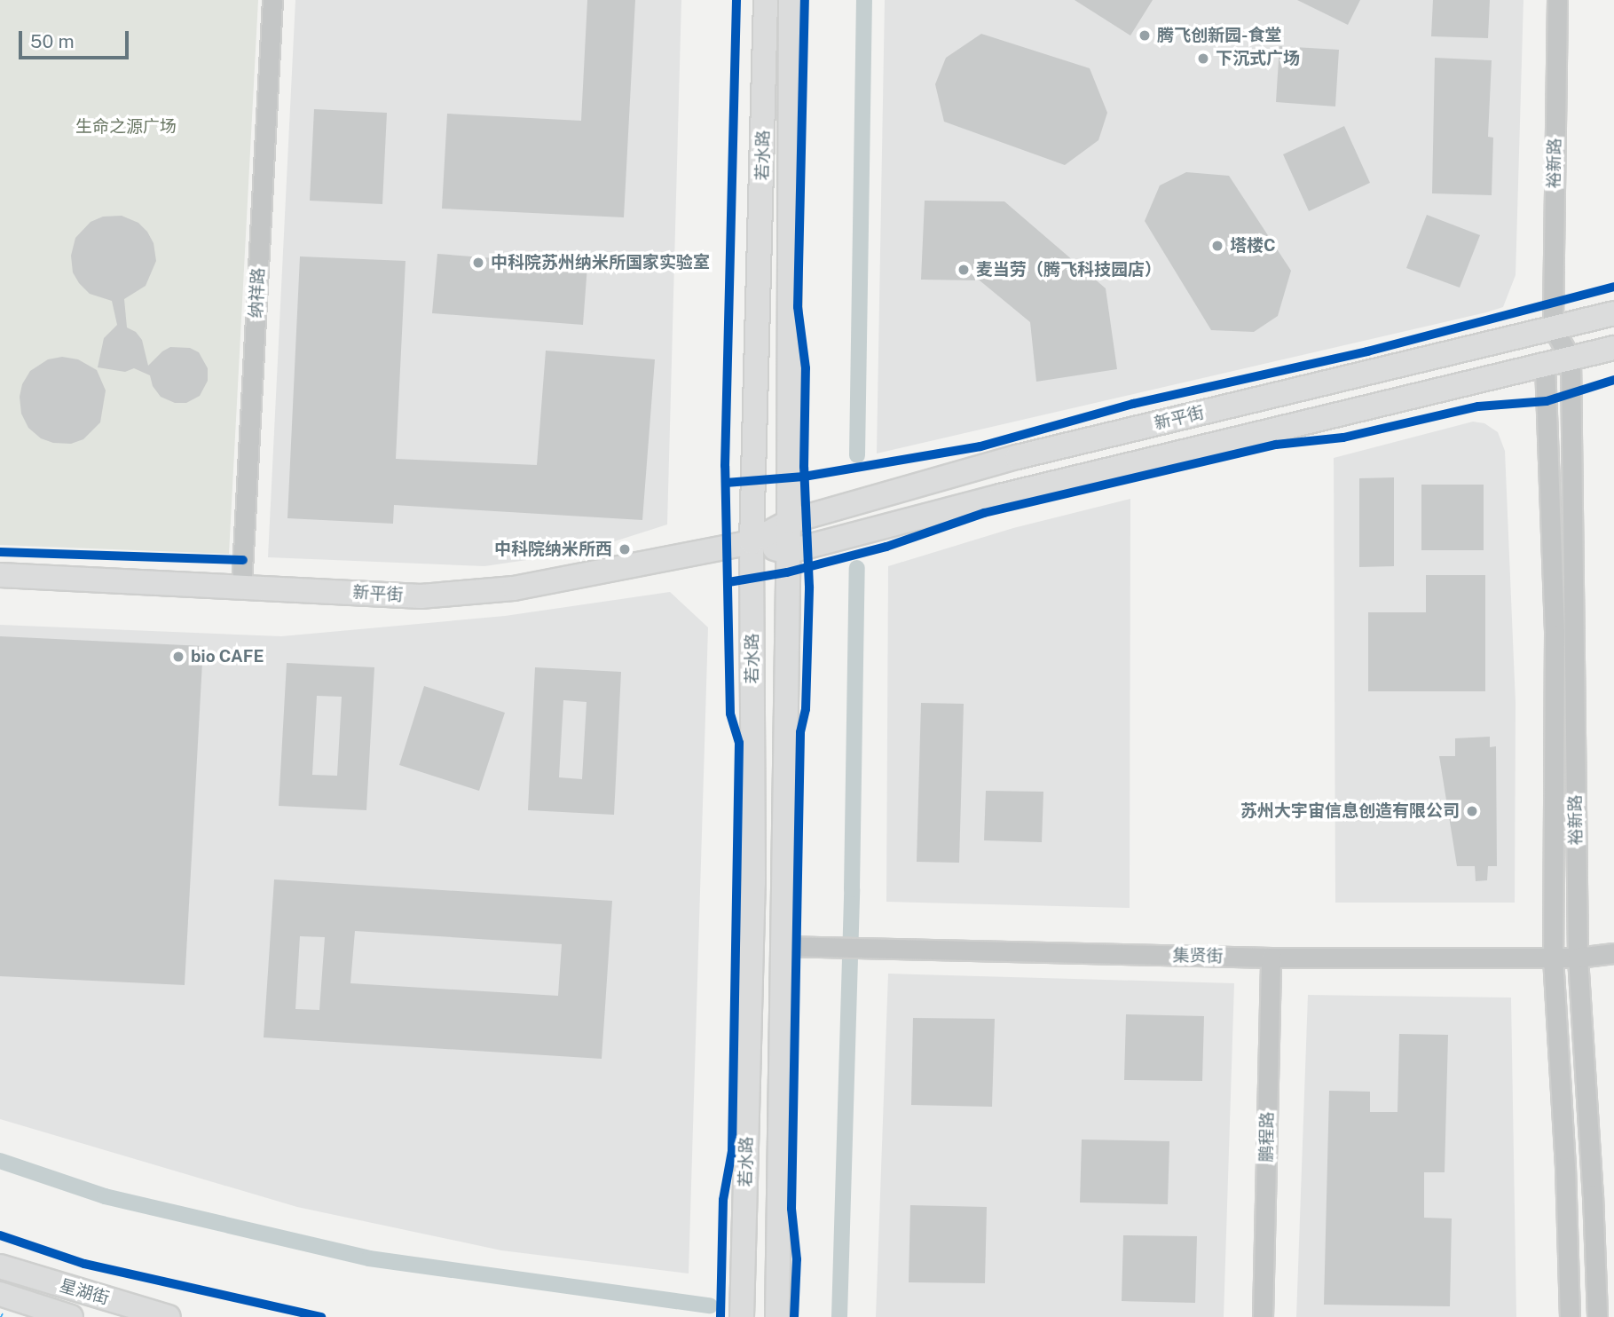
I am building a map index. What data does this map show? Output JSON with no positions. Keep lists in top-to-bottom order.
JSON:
{
  "streets": {
    "main road": [
      "若水路",
      "裕新路",
      "新平街",
      "星湖街"
    ],
    "street": ["纳祥路", "集贤街", "鹏程路"]
  },
  "crossings": [
    ["若水路", "新平街"],
    ["若水路", "集贤街"],
    ["裕新路", "新平街"],
    ["裕新路", "集贤街"],
    ["纳祥路", "新平街"],
    ["集贤街", "鹏程路"]
  ],
  "parks": ["生命之源广场"],
  "places": [
    "腾飞创新园-食堂",
    "下沉式广场",
    "塔楼C",
    "中科院苏州纳米所国家实验室",
    "麦当劳（腾飞科技园店）",
    "中科院纳米所西",
    "bio CAFE",
    "苏州大宇宙信息创造有限公司"
  ],
  "scale_bar": "50 m"
}
